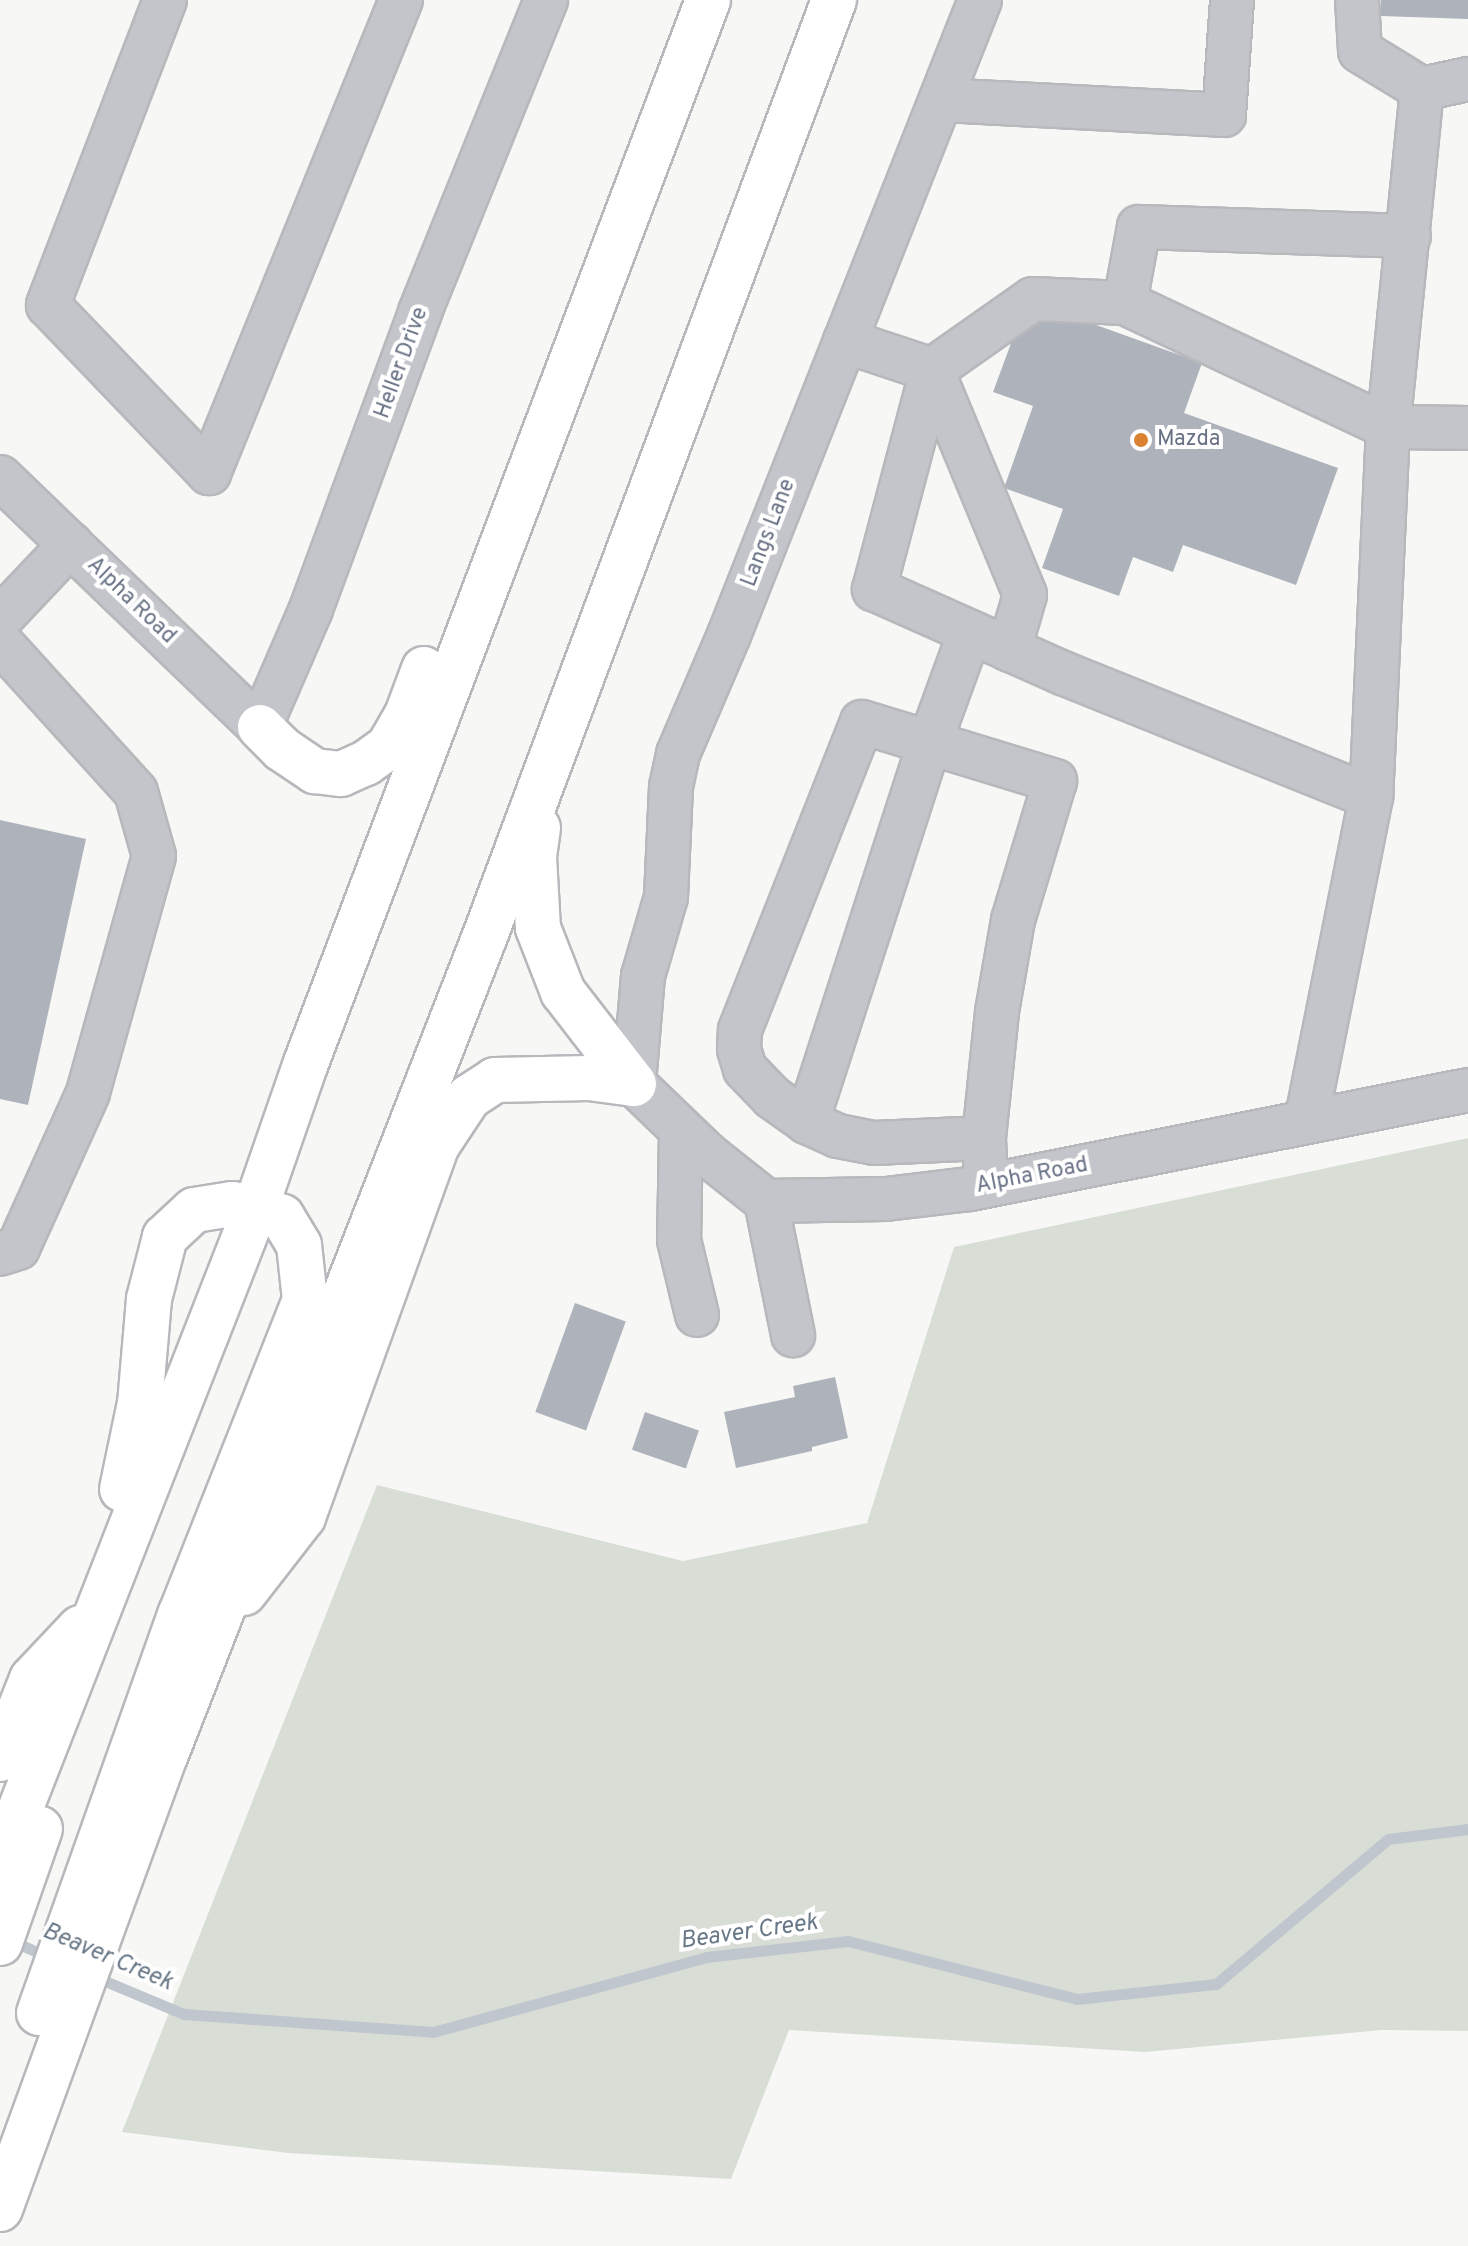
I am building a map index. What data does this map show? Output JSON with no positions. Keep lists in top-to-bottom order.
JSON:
{
  "streets": {
    "street": ["Heller Drive", "Langs Lane", "Alpha Road"]
  },
  "crossings": [
    ["Heller Drive", "Alpha Road"]
  ],
  "water": ["Beaver Creek"],
  "places": ["Mazda"]
}
